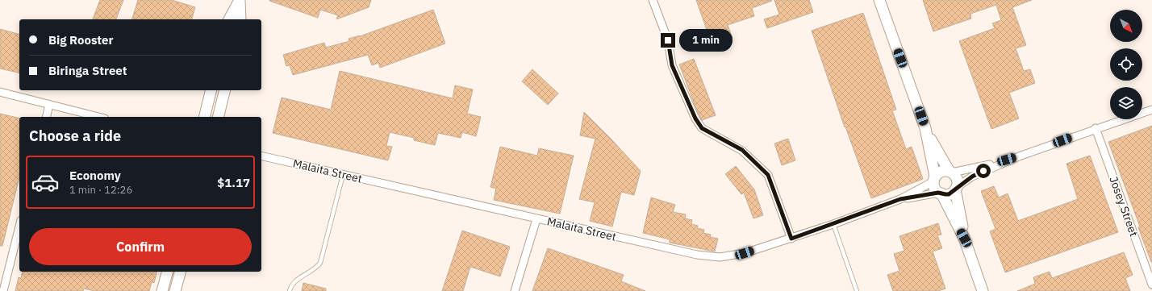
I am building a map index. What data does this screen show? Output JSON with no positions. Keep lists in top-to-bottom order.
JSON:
{
  "streets": {
    "street": ["Malaita Street", "Josey Street"]
  },
  "north": "bottom right",
  "page": {
    "banner": ["Big Rooster", "Biringa Street"],
    "bubble": "1 min",
    "heading": "Choose a ride",
    "list": [
      {
        "name": "Economy",
        "note": "1 min · 12:26",
        "value": "$1.17"
      }
    ],
    "buttons": "Confirm"
  }
}
